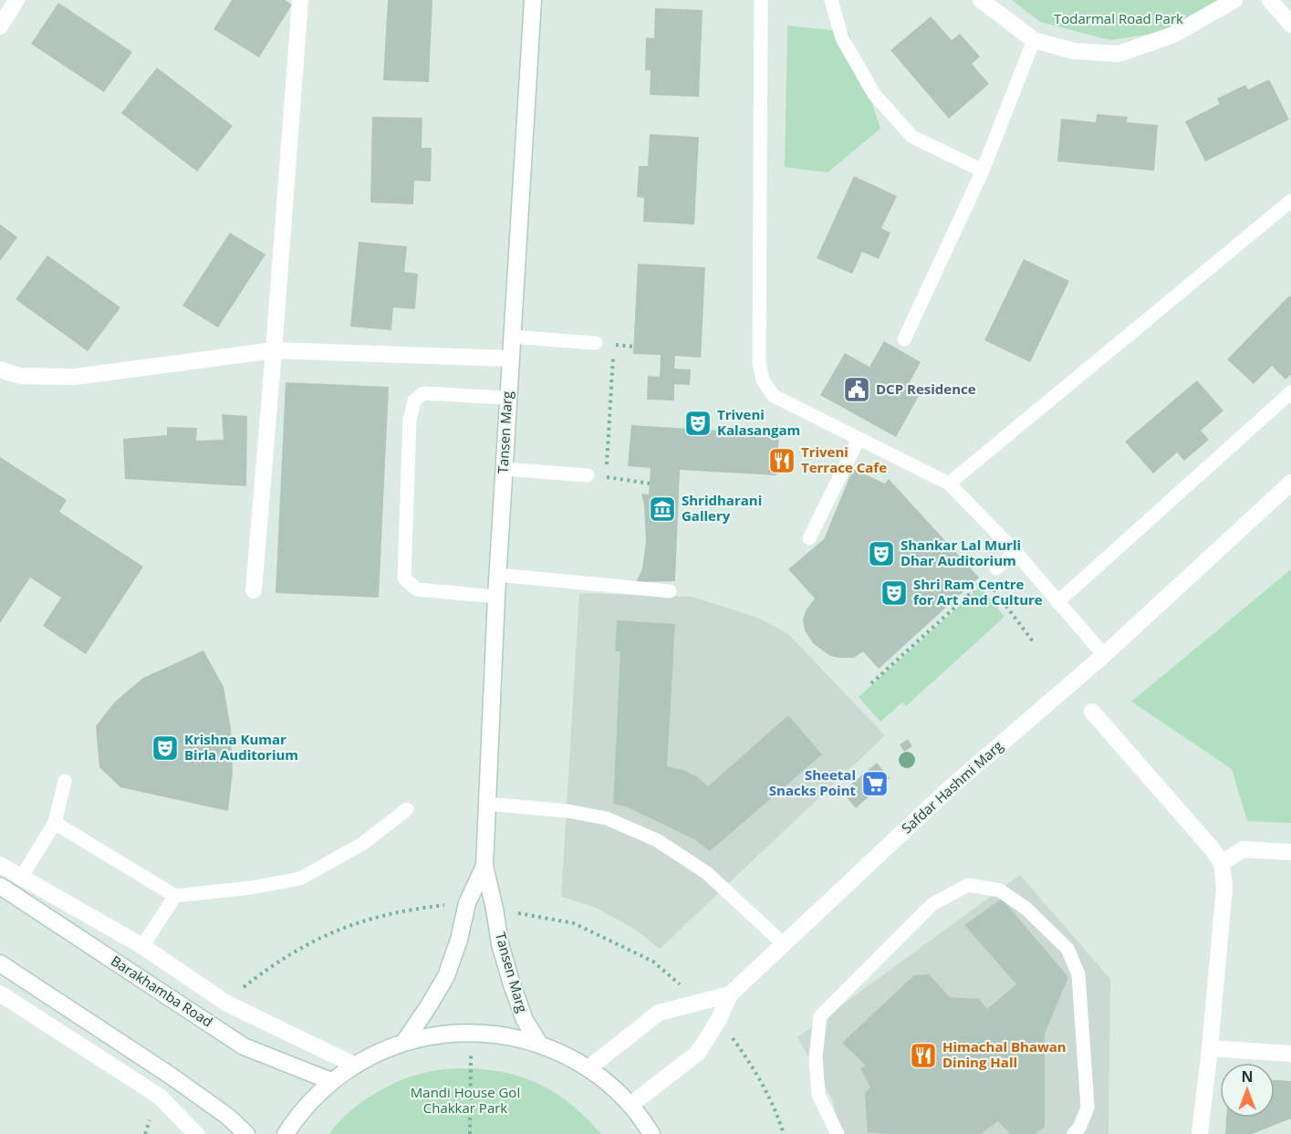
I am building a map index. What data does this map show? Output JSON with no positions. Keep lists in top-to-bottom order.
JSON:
{
  "streets": {
    "street": ["Tansen Marg", "Safdar Hashmi Marg", "Barakhamba Road"]
  },
  "parks": ["Todarmal Road Park", "Mandi House Gol Chakkar Park"],
  "places": {
    "public building": ["DCP Residence"],
    "theatre": [
      "Triveni Kalasangam",
      "Shankar Lal Murli Dhar Auditorium",
      "Shri Ram Centre for Art and Culture",
      "Krishna Kumar Birla Auditorium"
    ],
    "restaurant": ["Triveni Terrace Cafe", "Himachal Bhawan Dining Hall"],
    "museum": ["Shridharani Gallery"],
    "supermarket": ["Sheetal Snacks Point"]
  },
  "north": "top"
}
